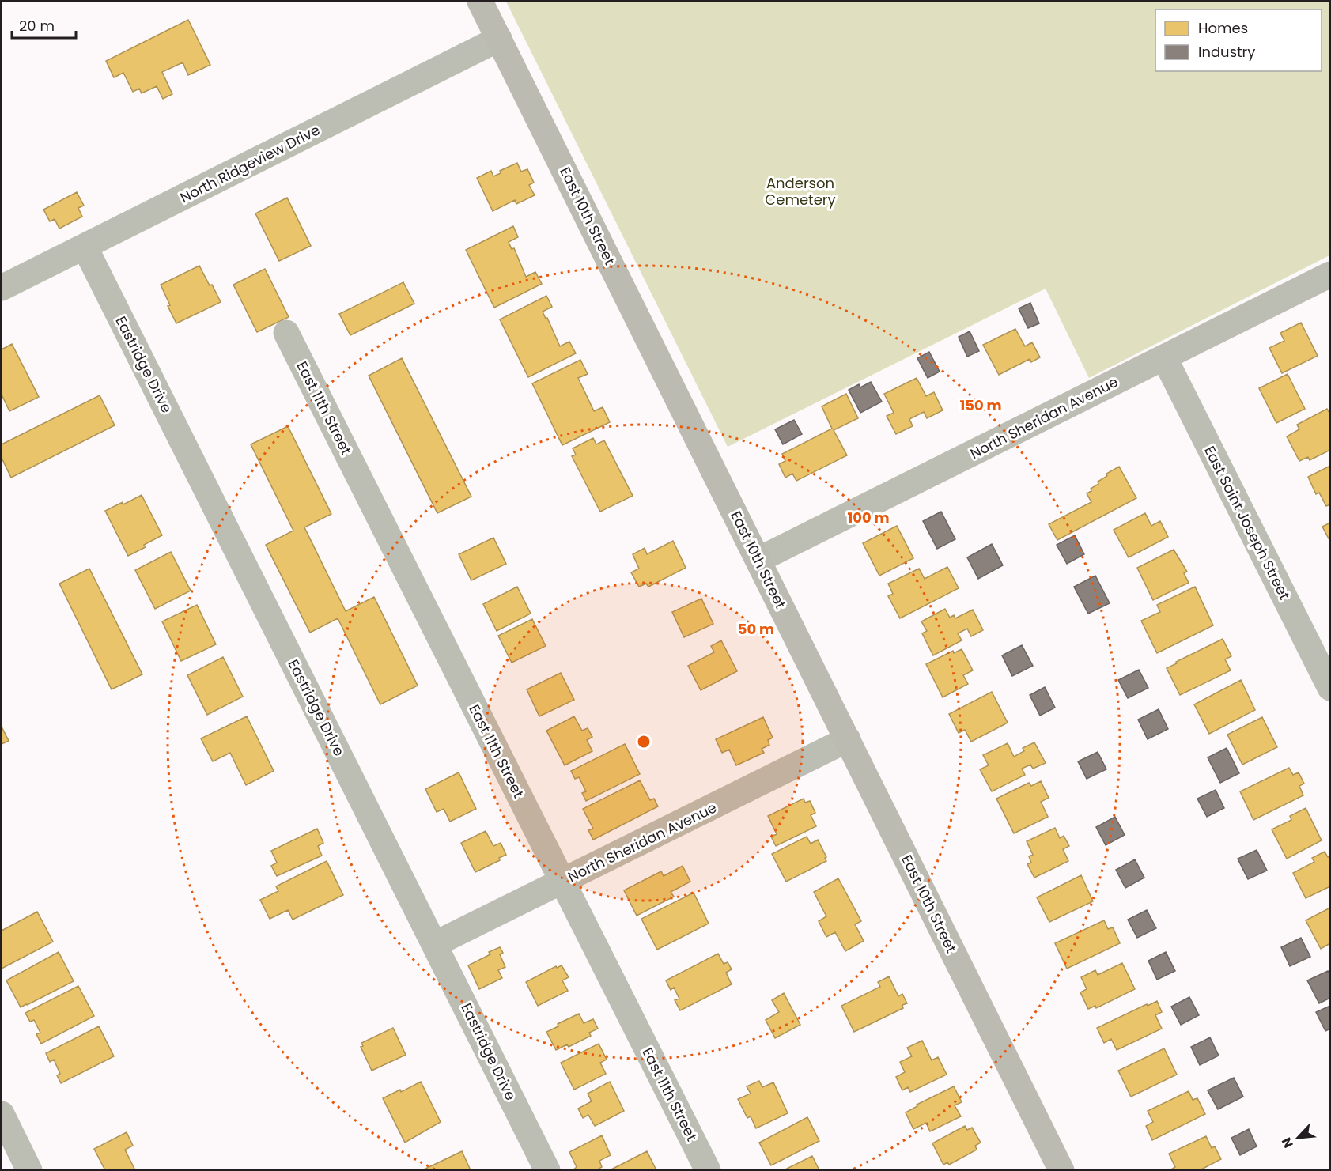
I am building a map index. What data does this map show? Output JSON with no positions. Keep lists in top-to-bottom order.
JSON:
{
  "streets": {
    "main road": ["East 10th Street"],
    "street": [
      "North Ridgeview Drive",
      "Eastridge Drive",
      "East 11th Street",
      "North Sheridan Avenue",
      "East Saint Joseph Street"
    ]
  },
  "crossings": [
    ["North Ridgeview Drive", "East 10th Street"],
    ["North Ridgeview Drive", "Eastridge Drive"],
    ["East 10th Street", "North Sheridan Avenue"],
    ["Eastridge Drive", "North Sheridan Avenue"],
    ["East 11th Street", "North Sheridan Avenue"],
    ["North Sheridan Avenue", "East Saint Joseph Street"]
  ],
  "parks": ["Anderson Cemetery"],
  "legend": ["Homes", "Industry"],
  "scale_bar": "20 m",
  "north": "bottom left",
  "rings": ["150 m", "100 m", "50 m"]
}
